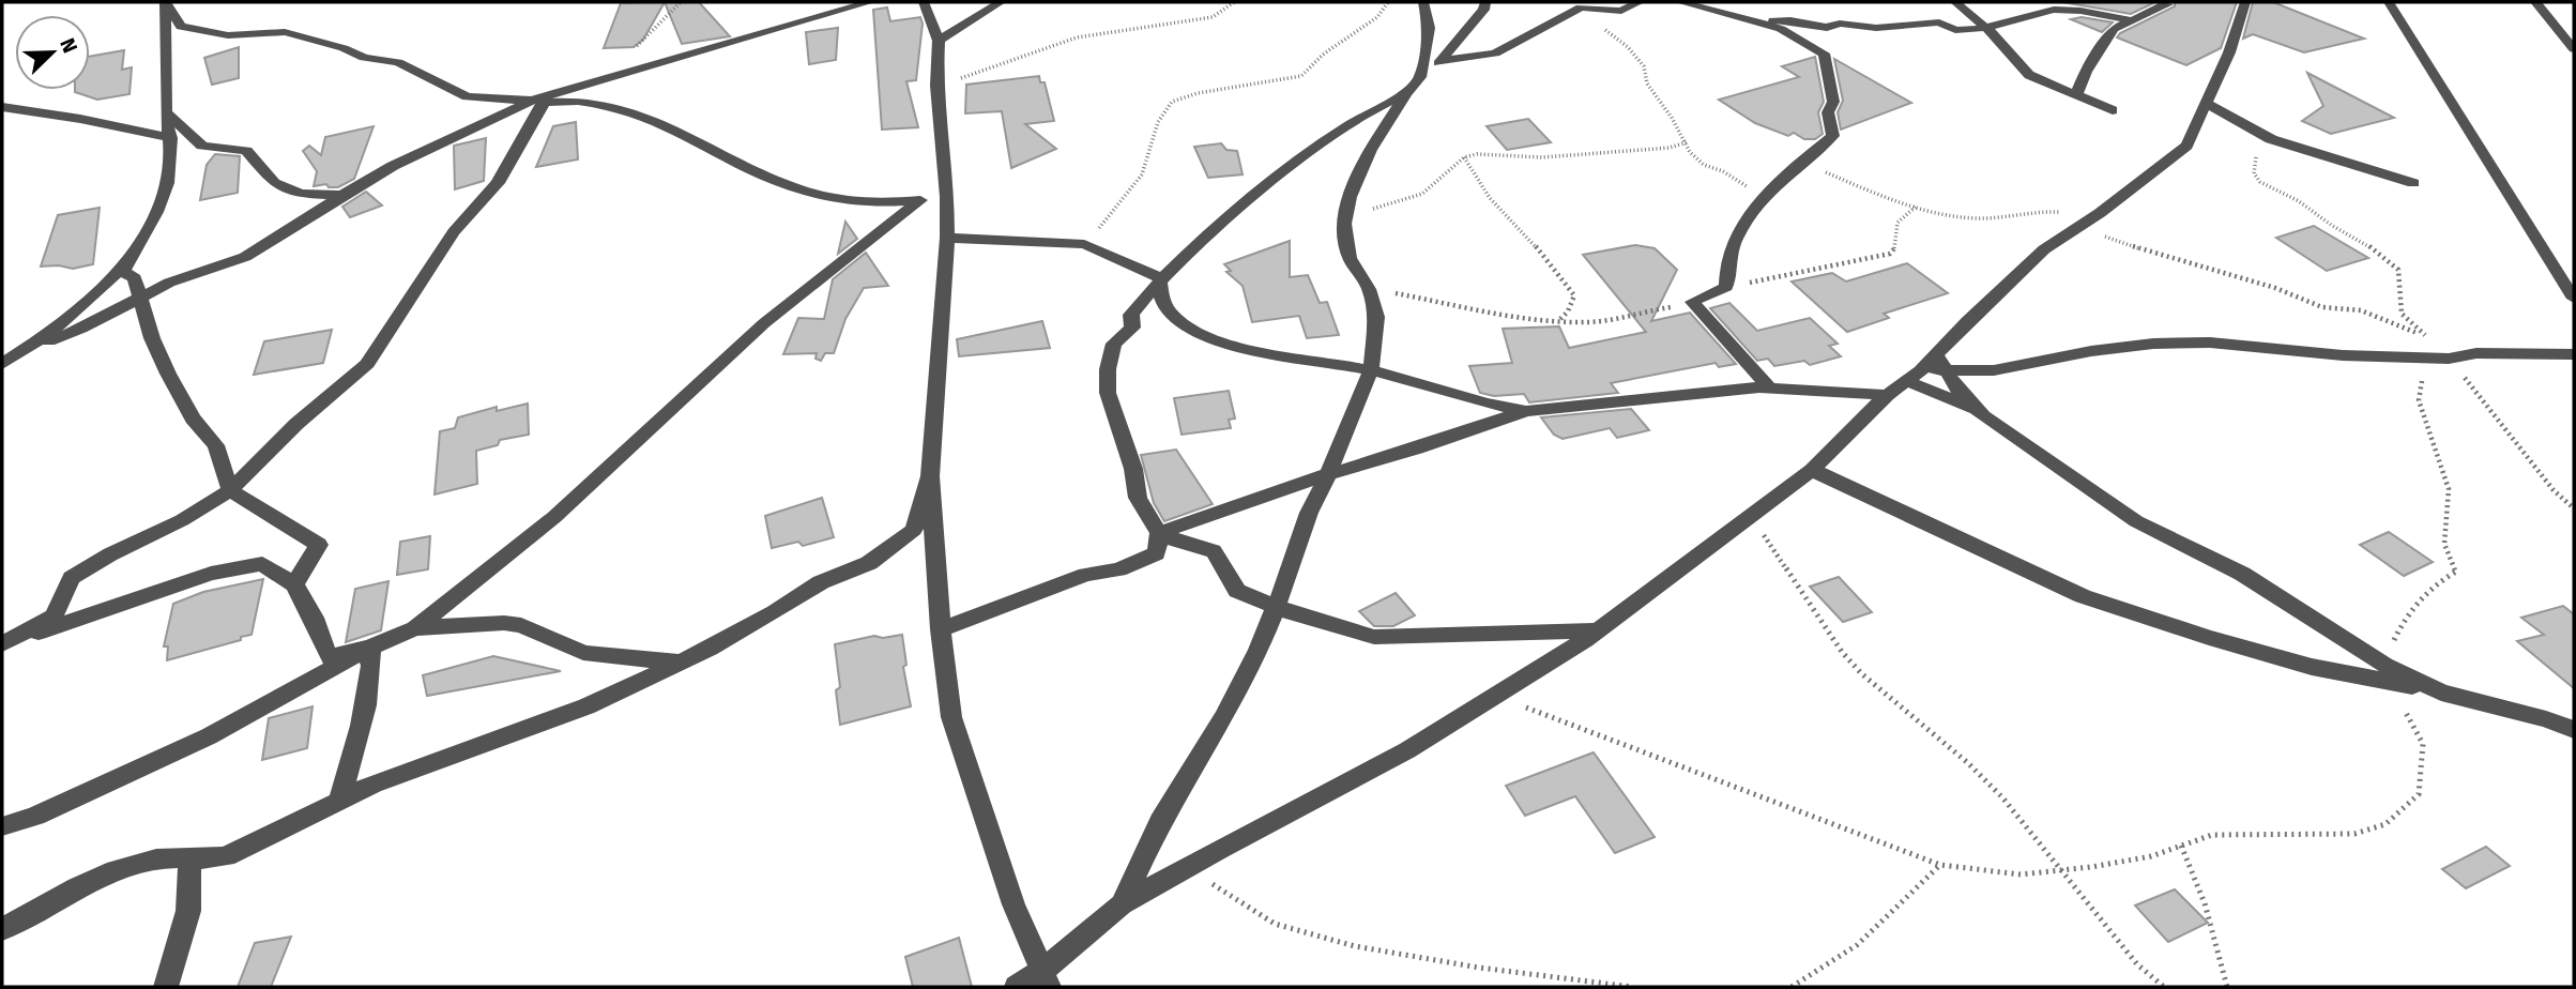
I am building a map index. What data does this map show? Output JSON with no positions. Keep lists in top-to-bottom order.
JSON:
{
  "north": "top right"
}
